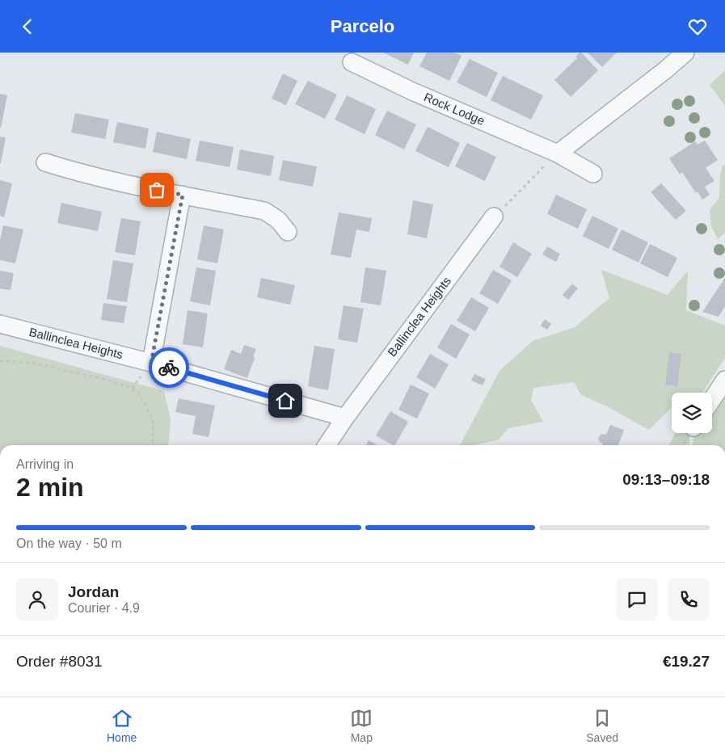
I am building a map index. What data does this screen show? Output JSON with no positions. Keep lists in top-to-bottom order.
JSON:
{
  "streets": {
    "street": ["Rock Lodge", "Ballinclea Heights"]
  },
  "page": {
    "header": "Parcelo",
    "heading": ["2 min", "Arriving in", "09:13–09:18"],
    "panel": [
      "Jordan",
      "Courier · 4.9",
      "Order #8031",
      "€19.27"
    ],
    "bar": "On the way · 50 m",
    "tabs": ["Home", "Map", "Saved"]
  }
}
